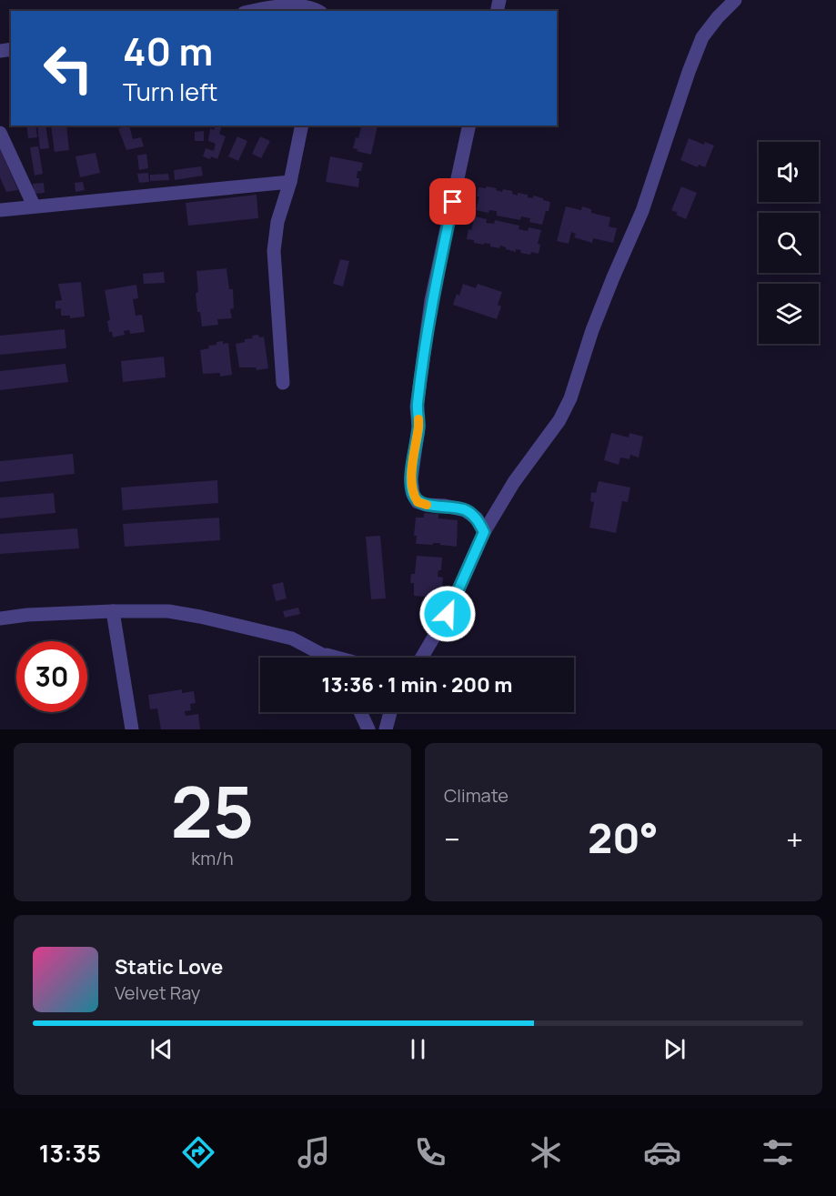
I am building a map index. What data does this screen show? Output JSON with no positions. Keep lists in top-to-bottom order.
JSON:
{
  "page": {
    "turn": ["40 m", "Turn left"],
    "limit": "30",
    "trip": "13:36 · 1 min · 200 m",
    "tile": [
      ["25", "km/h"],
      "Climate"
    ],
    "heat": ["−", "20°", "+"],
    "song": ["Static Love", "Velvet Ray"],
    "tabs": "13:35"
  }
}
